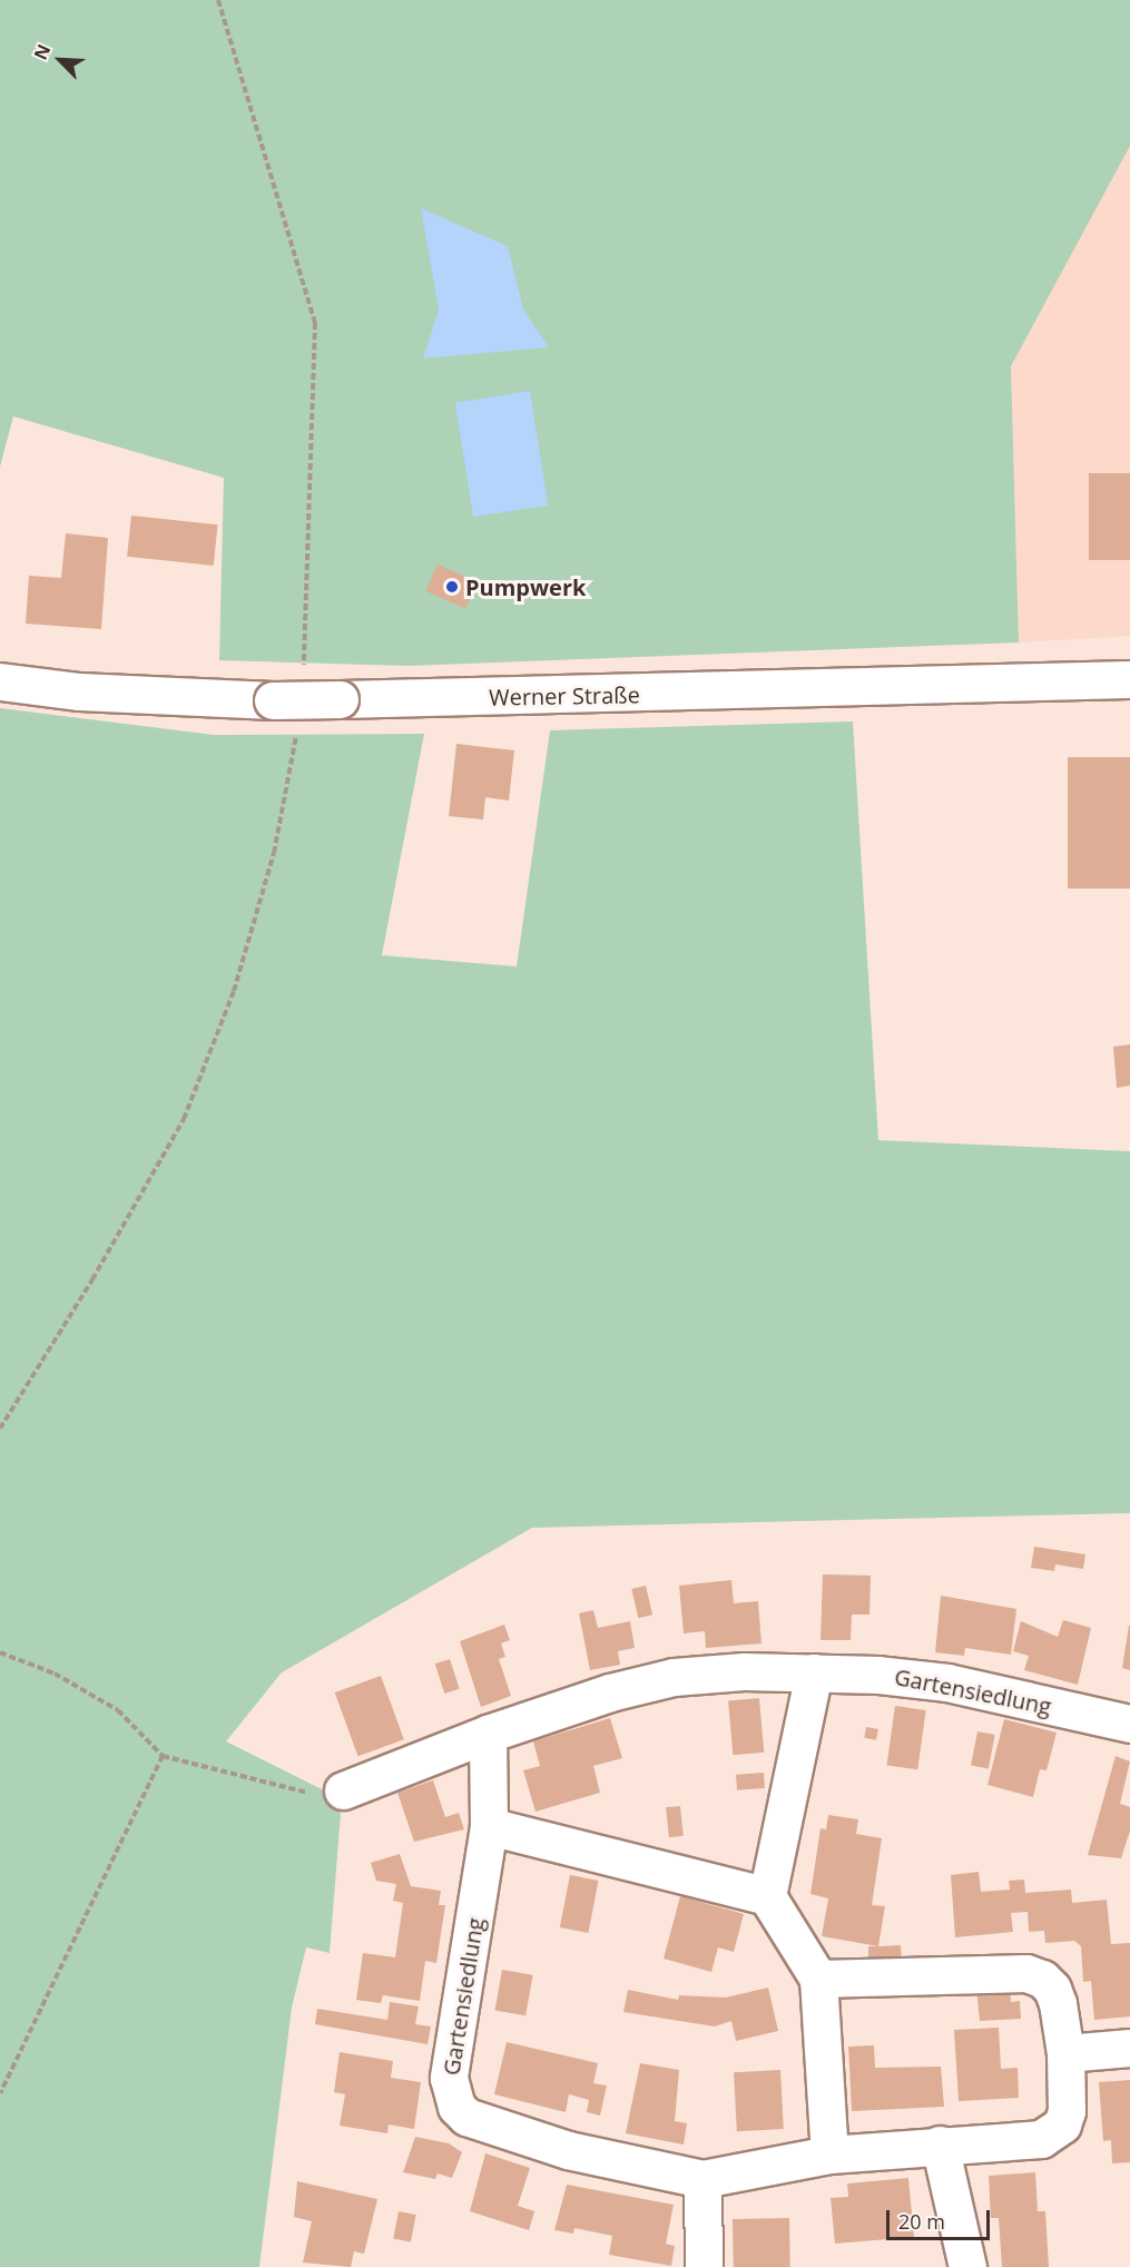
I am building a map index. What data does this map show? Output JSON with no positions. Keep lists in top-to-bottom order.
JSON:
{
  "streets": {
    "street": ["Werner Straße", "Gartensiedlung"]
  },
  "places": ["Pumpwerk"],
  "scale_bar": "20 m",
  "north": "top left"
}
